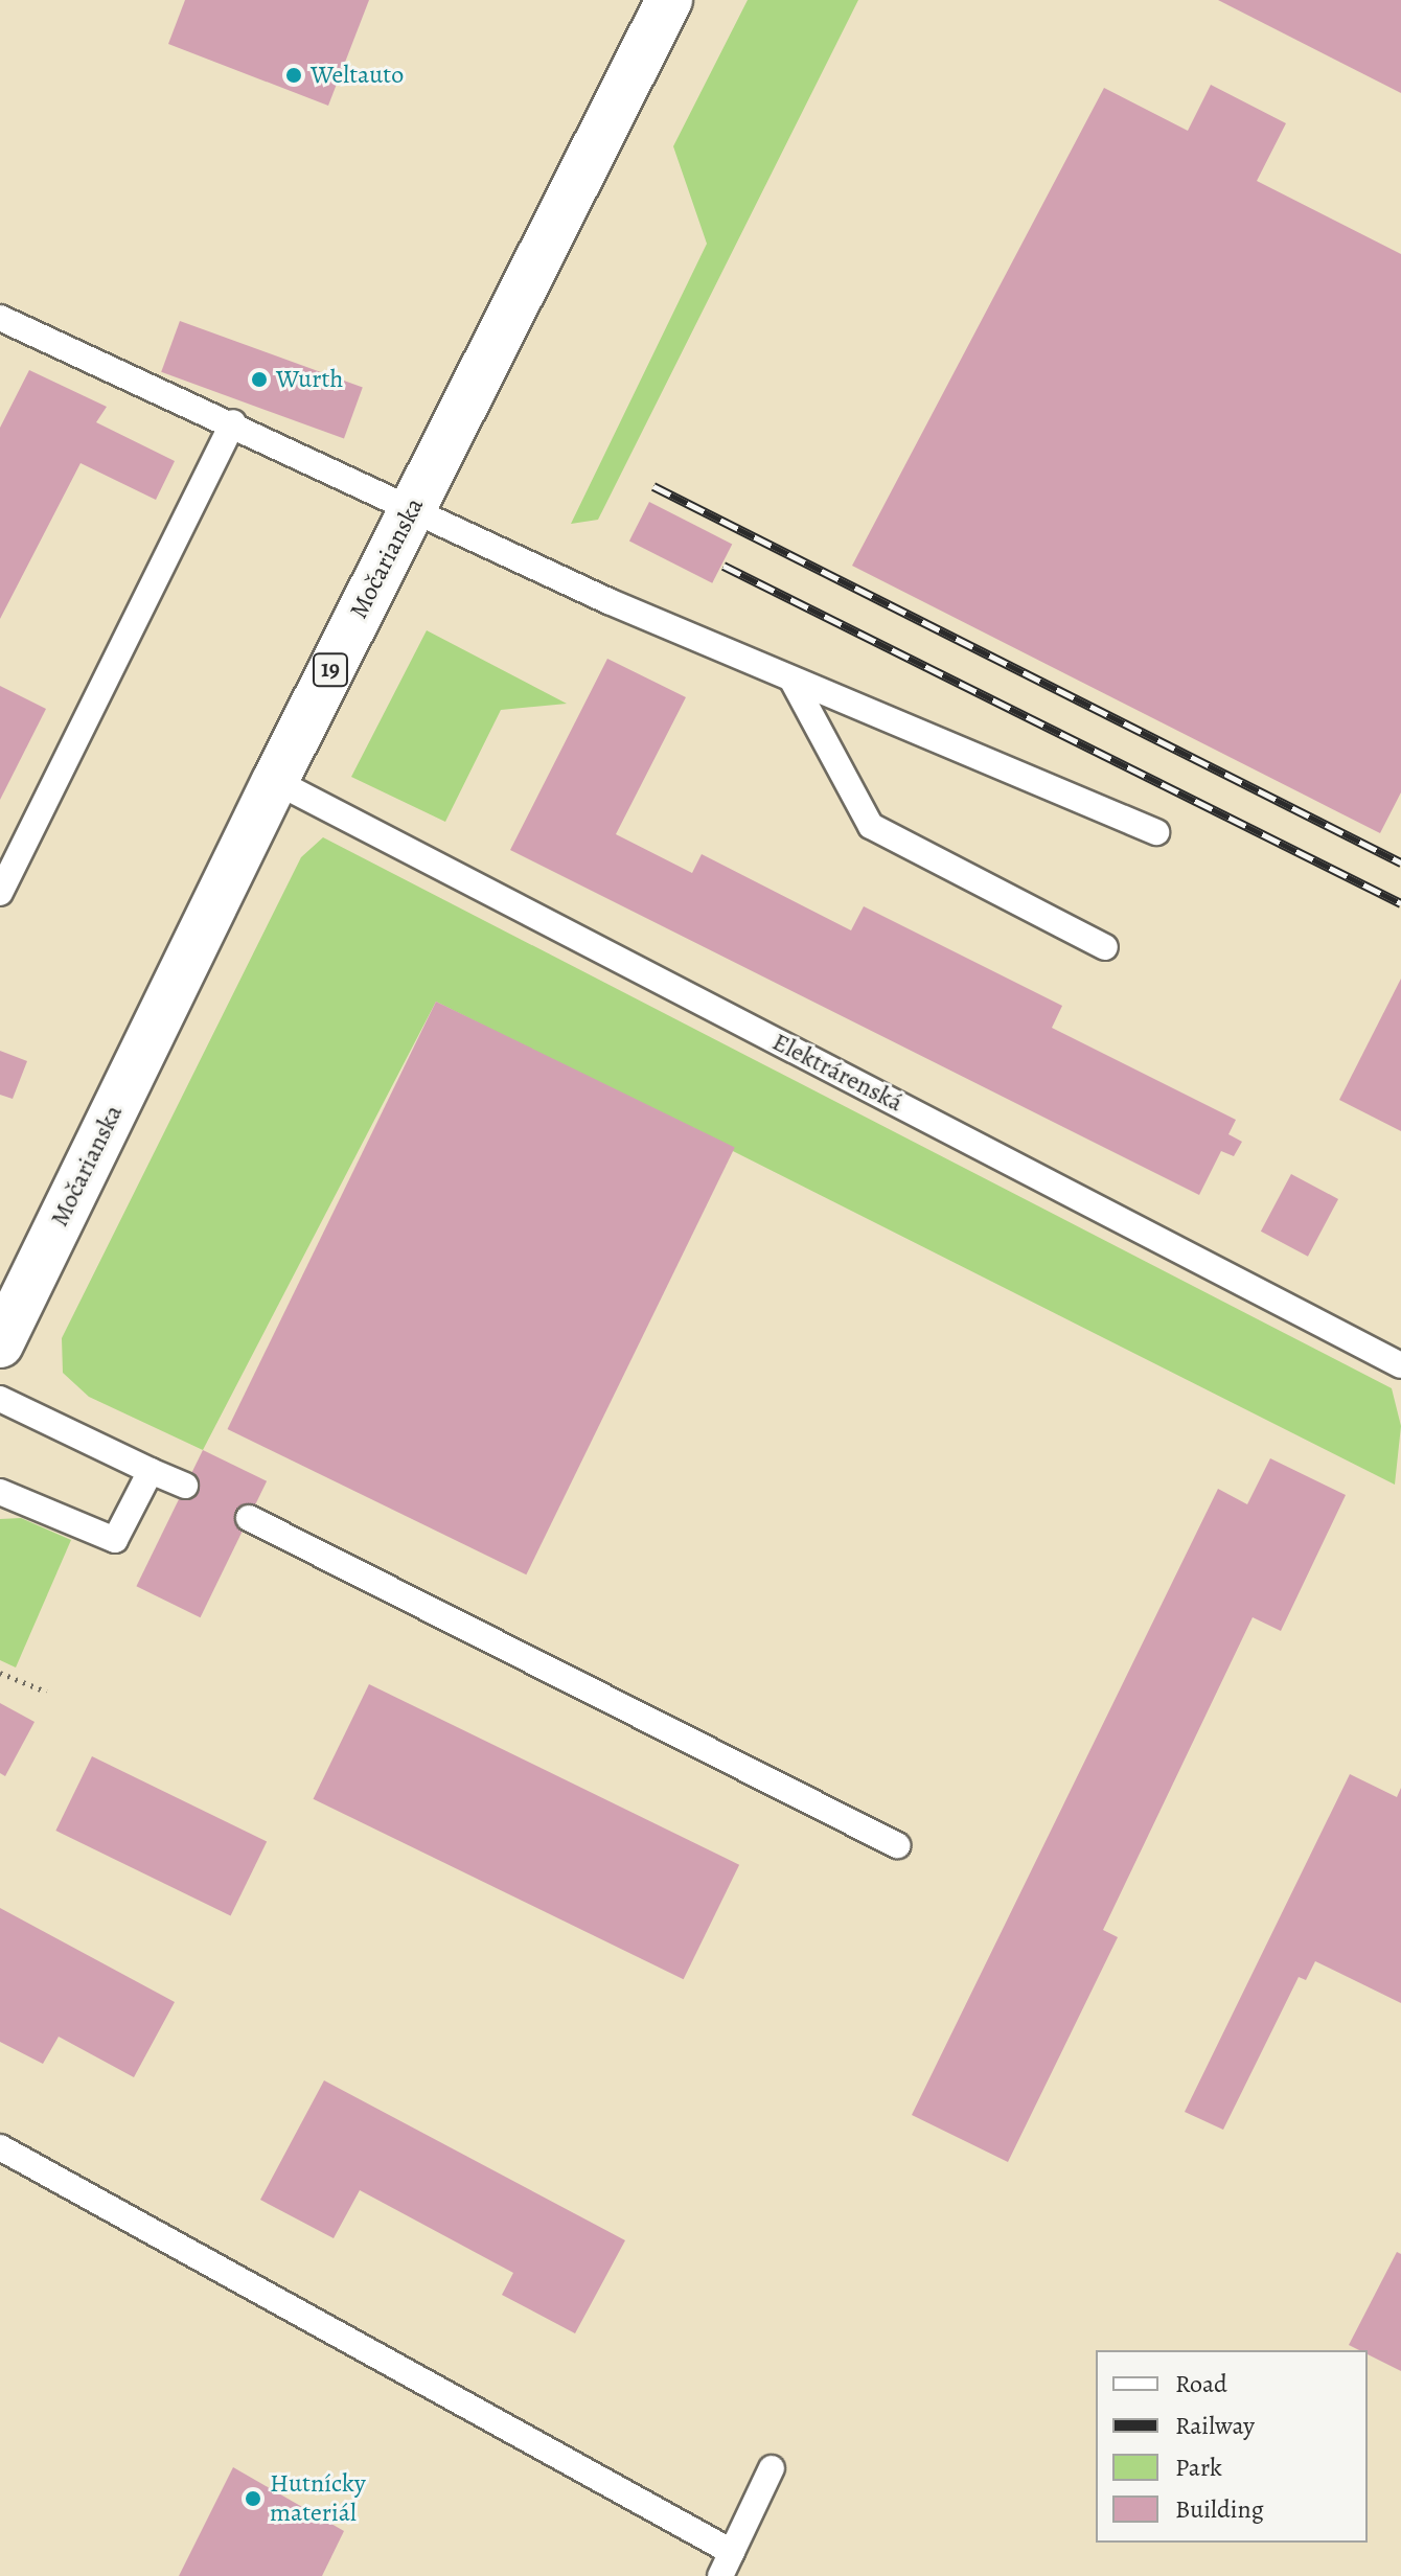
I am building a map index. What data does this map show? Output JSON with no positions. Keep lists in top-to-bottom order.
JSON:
{
  "streets": {
    "main road": ["Močarianska", "19"],
    "lane": ["Elektrárenská"]
  },
  "crossings": [
    ["Močarianska", "Elektrárenská"]
  ],
  "places": ["Weltauto", "Wurth", "Hutnícky materiál"],
  "legend": [
    "Road",
    "Railway",
    "Park",
    "Building"
  ]
}
